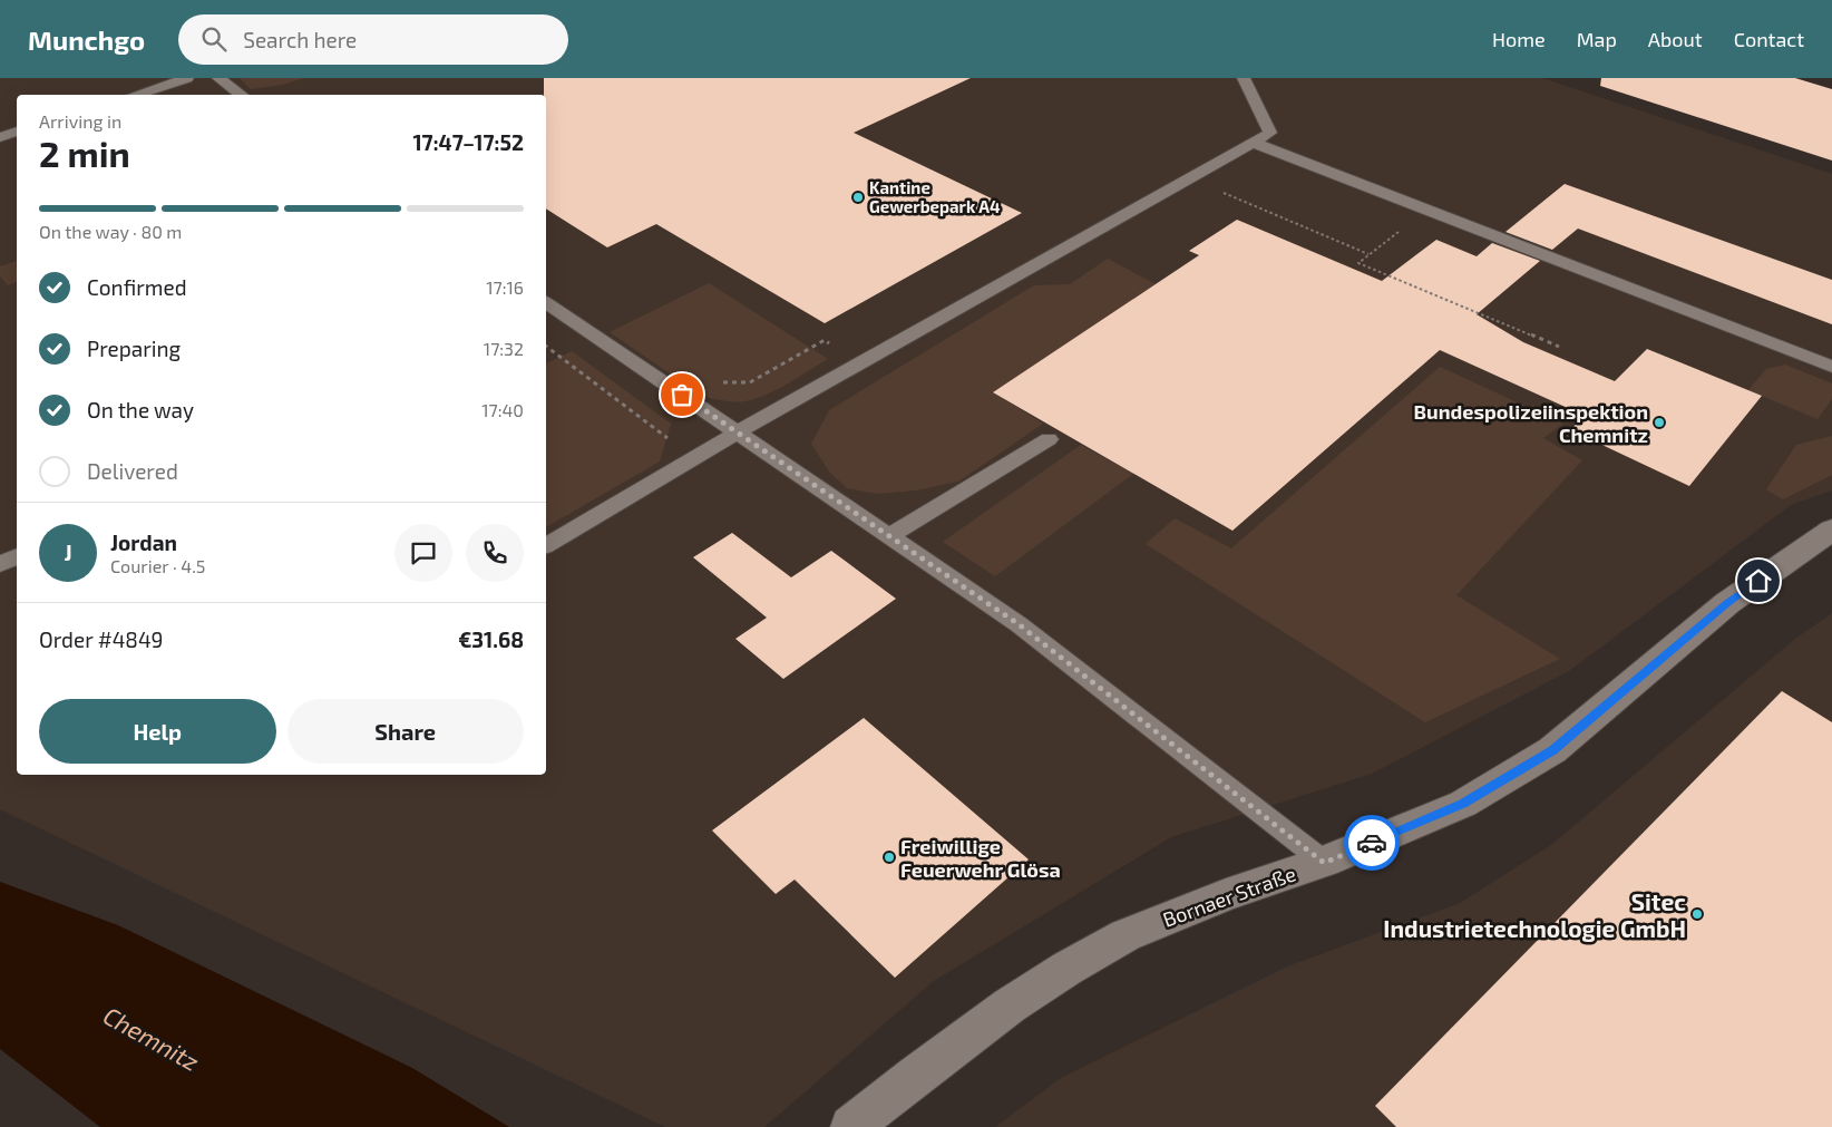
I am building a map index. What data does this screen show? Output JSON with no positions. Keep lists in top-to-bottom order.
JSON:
{
  "streets": {
    "main road": ["Bornaer Straße"]
  },
  "water": ["Chemnitz"],
  "places": [
    "Kantine Gewerbepark A4",
    "Bundespolizeiinspektion Chemnitz",
    "Freiwillige Feuerwehr Glösa",
    "Sitec Industrietechnologie GmbH"
  ],
  "page": {
    "header": "Munchgo",
    "search": "Search here",
    "nav": [
      "Home",
      "Map",
      "About",
      "Contact"
    ],
    "heading": ["2 min", "Arriving in", "17:47–17:52"],
    "panel": [
      "Jordan",
      "Courier · 4.5",
      "Order #4849",
      "€31.68"
    ],
    "bar": "On the way · 80 m",
    "list": [
      ["Confirmed", "17:16"],
      ["Preparing", "17:32"],
      ["On the way", "17:40"],
      "Delivered"
    ],
    "round": "J",
    "buttons": ["Help", "Share"]
  }
}
